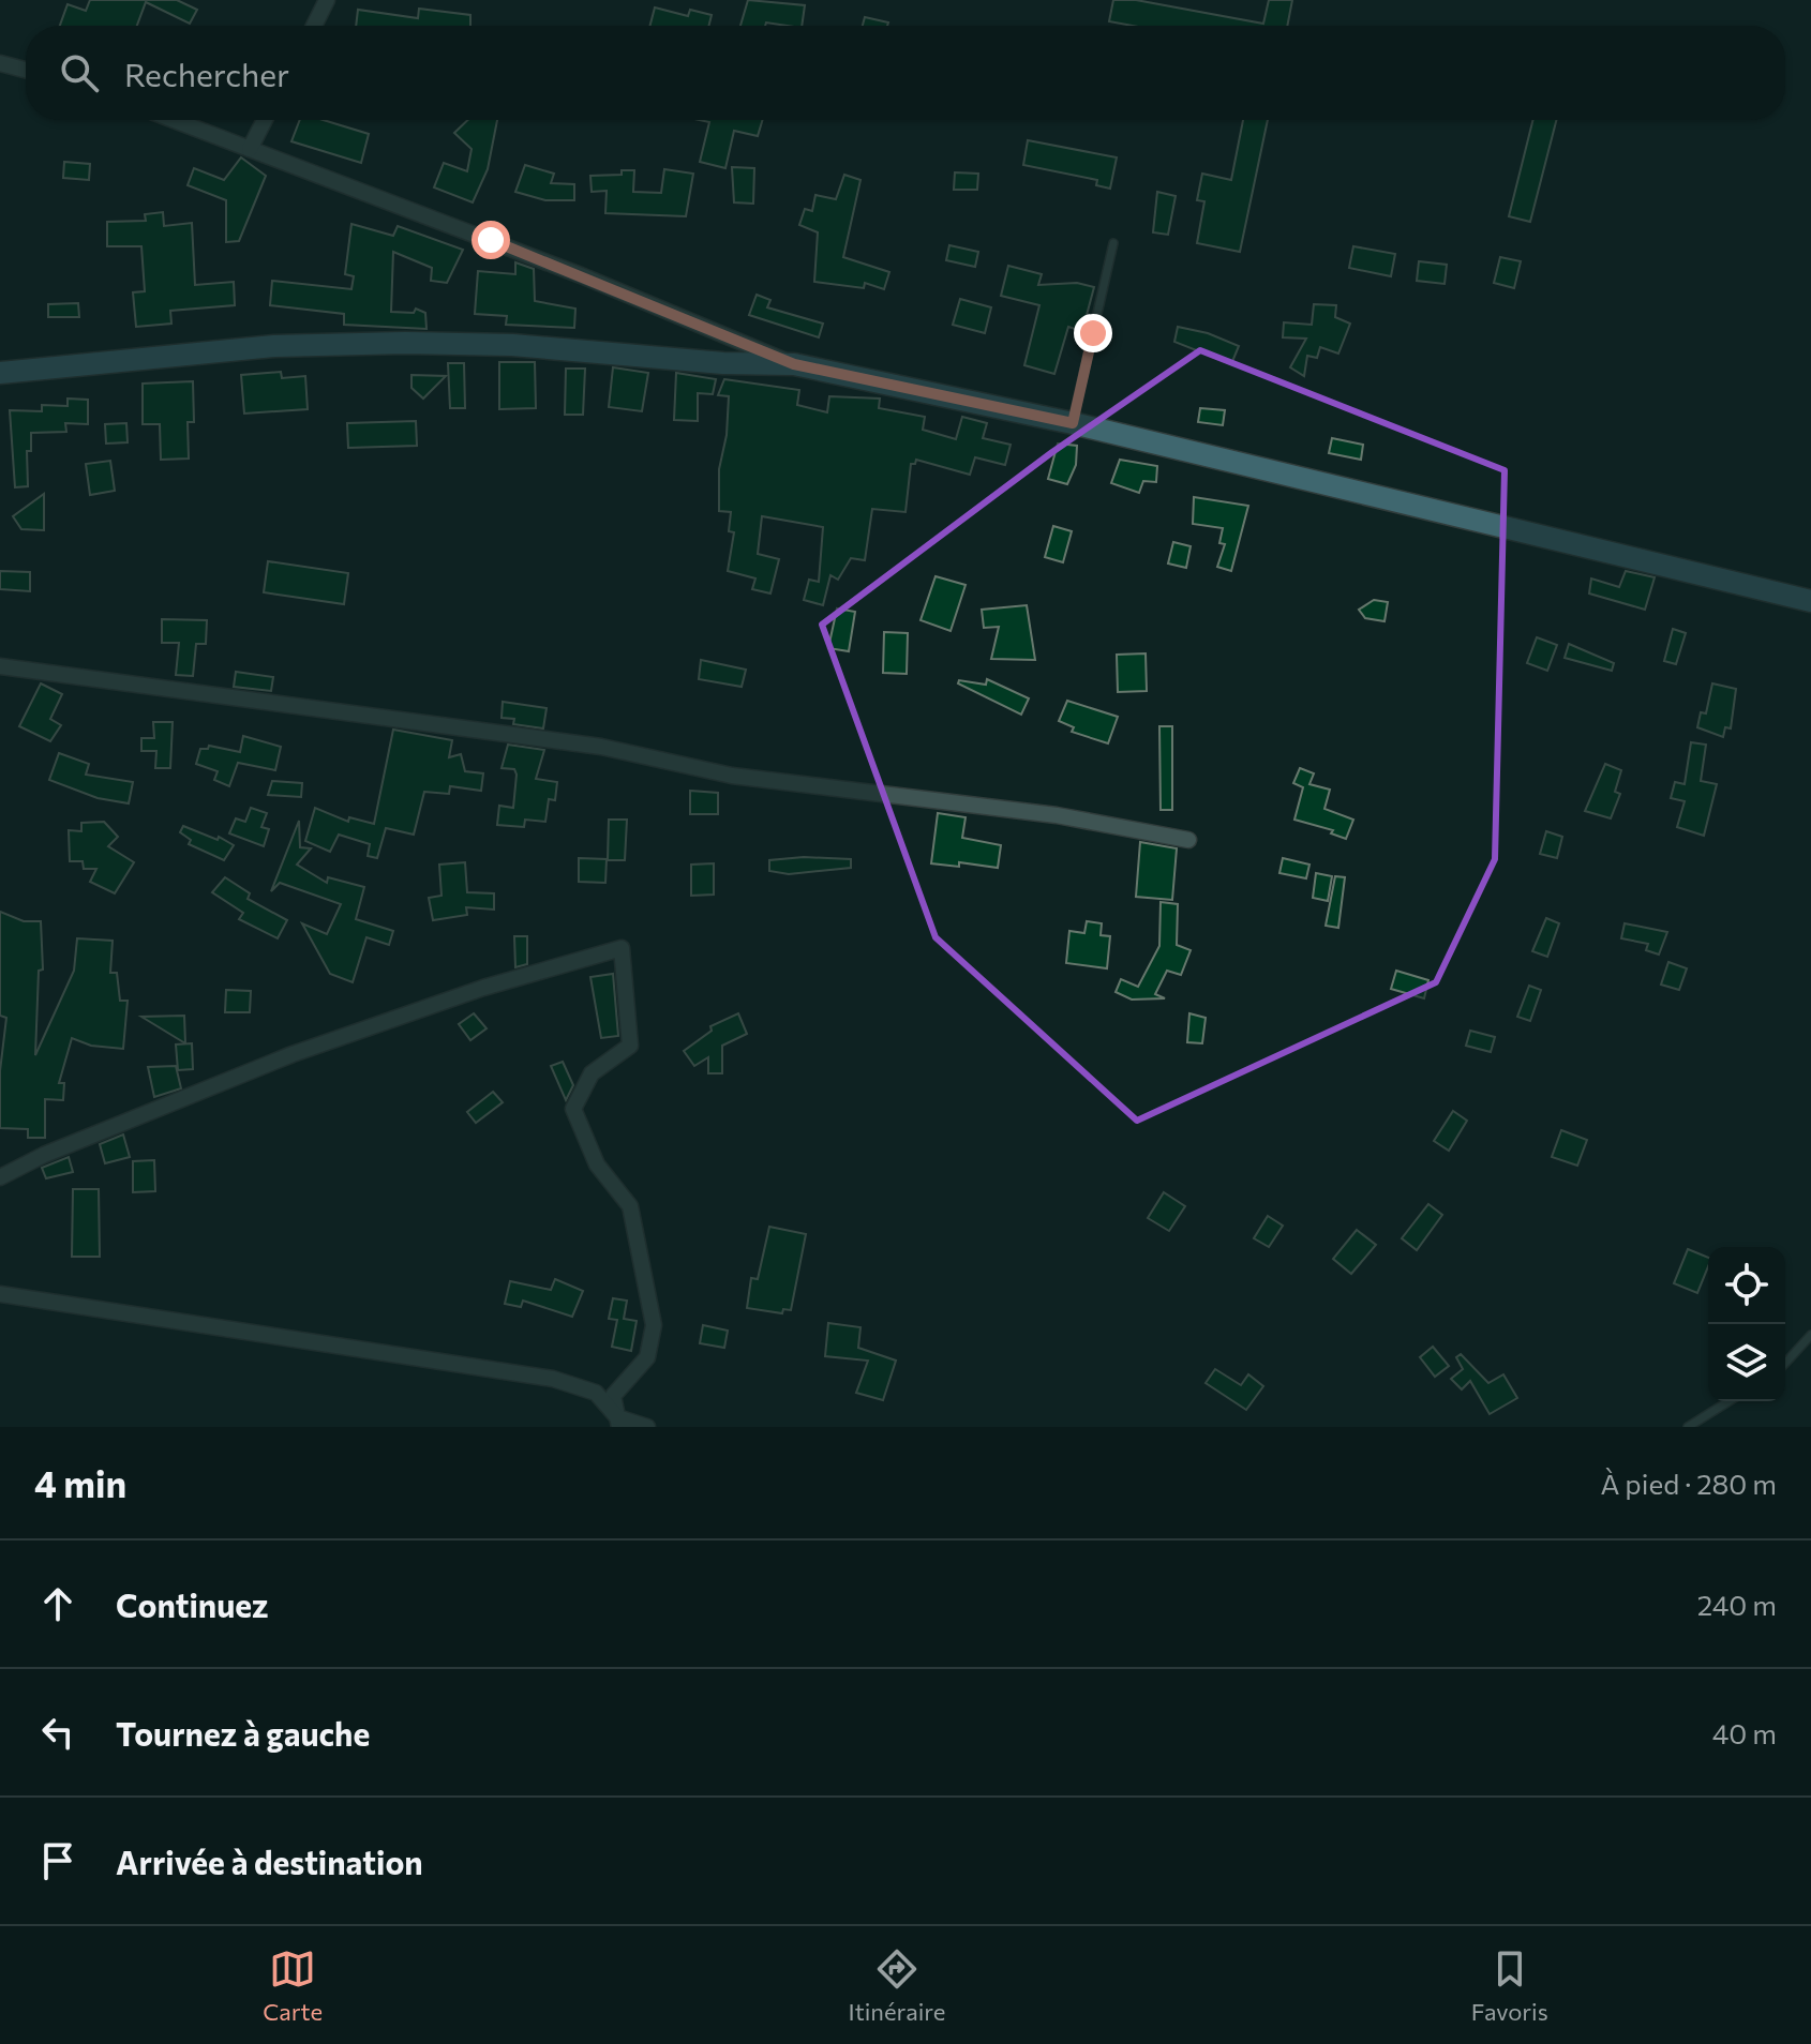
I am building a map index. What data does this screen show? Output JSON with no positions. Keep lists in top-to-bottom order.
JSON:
{
  "page": {
    "search": "Rechercher",
    "heading": ["4 min", "À pied · 280 m"],
    "list": [
      ["Continuez", "240 m"],
      ["Tournez à gauche", "40 m"],
      "Arrivée à destination"
    ],
    "nav": ["Carte", "Itinéraire", "Favoris"]
  }
}
